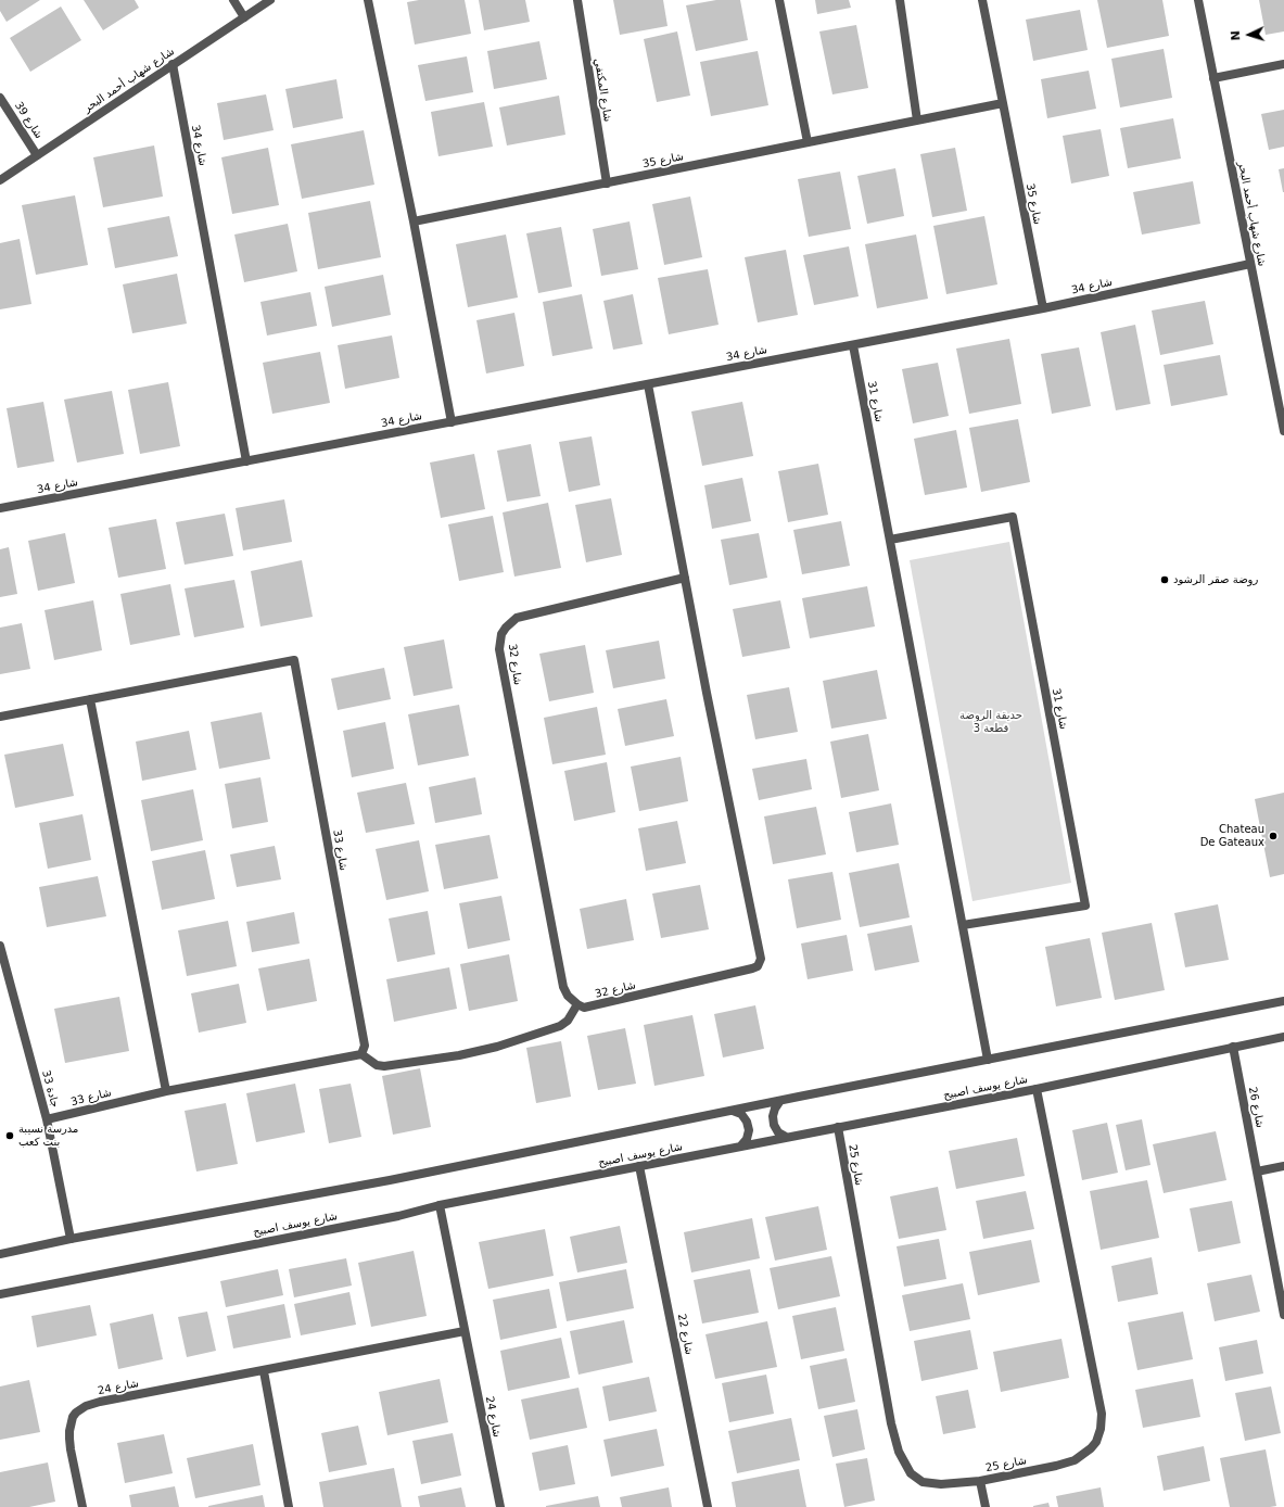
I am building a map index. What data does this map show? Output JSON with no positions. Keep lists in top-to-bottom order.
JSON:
{
  "streets": {
    "street": [
      "شارع شهاب أحمد البحر",
      "شارع المكتفي",
      "شارع 39",
      "شارع 34",
      "شارع 35",
      "شارع 31",
      "شارع 32",
      "شارع 33",
      "شارع يوسف اصبيح",
      "جادة 33",
      "شارع 26",
      "شارع 25",
      "شارع 22",
      "شارع 24"
    ]
  },
  "crossings": [
    ["شارع شهاب أحمد البحر", "شارع 39"],
    ["شارع شهاب أحمد البحر", "شارع 34"],
    ["شارع المكتفي", "شارع 35"],
    ["شارع 34", "شارع 35"],
    ["شارع 34", "شارع 31"],
    ["شارع 34", "شارع 32"],
    ["شارع 33", "جادة 33"],
    ["شارع يوسف اصبيح", "شارع 26"],
    ["شارع يوسف اصبيح", "شارع 25"],
    ["شارع يوسف اصبيح", "شارع 22"],
    ["شارع يوسف اصبيح", "شارع 24"]
  ],
  "parks": ["حديقة الروضة قطعة 3"],
  "places": ["روضة صقر الرشود", "Chateau De Gateaux", "مدرسة نسيبة بنت كعب"],
  "north": "left"
}
